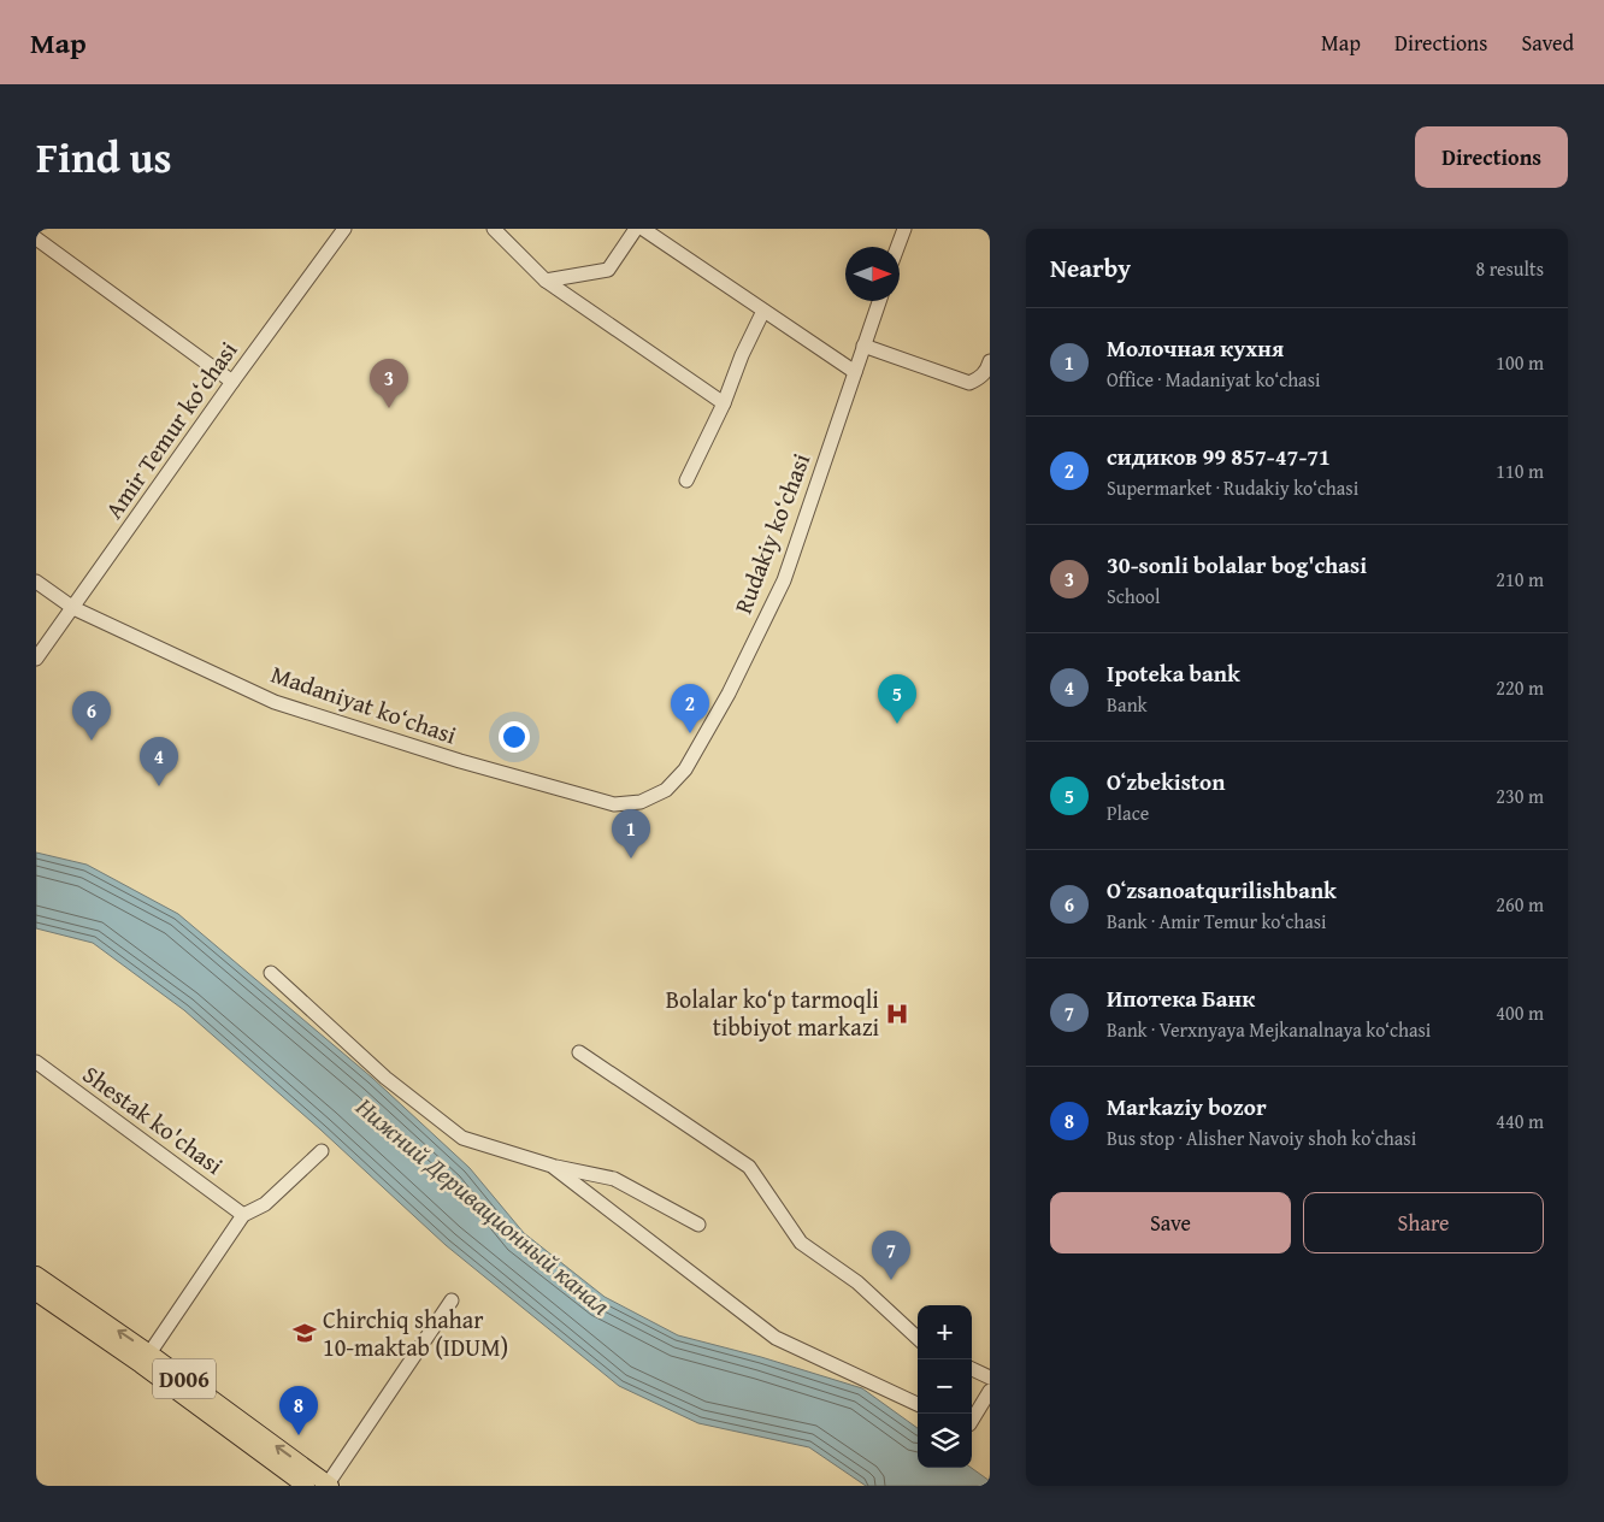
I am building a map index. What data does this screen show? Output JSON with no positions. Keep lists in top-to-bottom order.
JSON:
{
  "streets": {
    "main road": ["D006"],
    "street": [
      "Amir Temur ko‘chasi",
      "Rudakiy ko‘chasi",
      "Madaniyat ko‘chasi",
      "Shestak ko'chasi"
    ]
  },
  "crossings": [
    ["Amir Temur ko‘chasi", "Madaniyat ko‘chasi"],
    ["Rudakiy ko‘chasi", "Madaniyat ko‘chasi"]
  ],
  "water": ["Нижний Деривационный канал"],
  "places": {
    "hospital": ["Bolalar ko‘p tarmoqli tibbiyot markazi"],
    "school or university": ["Chirchiq shahar 10-maktab (IDUM)"]
  },
  "north": "right",
  "page": {
    "header": "Map",
    "nav": ["Map", "Directions", "Saved"],
    "title": "Find us",
    "buttons": [
      "Directions",
      ["Save", "Share"]
    ],
    "heading": ["Nearby", "8 results"],
    "list": [
      {
        "mark": "1",
        "name": "Молочная кухня",
        "note": "Office · Madaniyat ko‘chasi",
        "value": "100 m"
      },
      {
        "mark": "2",
        "name": "сидиков 99 857-47-71",
        "note": "Supermarket · Rudakiy ko‘chasi",
        "value": "110 m"
      },
      {
        "mark": "3",
        "name": "30-sonli bolalar bog'chasi",
        "note": "School",
        "value": "210 m"
      },
      {
        "mark": "4",
        "name": "Ipoteka bank",
        "note": "Bank",
        "value": "220 m"
      },
      {
        "mark": "5",
        "name": "Oʻzbekiston",
        "note": "Place",
        "value": "230 m"
      },
      {
        "mark": "6",
        "name": "Oʻzsanoatqurilishbank",
        "note": "Bank · Amir Temur ko‘chasi",
        "value": "260 m"
      },
      {
        "mark": "7",
        "name": "Ипотека Банк",
        "note": "Bank · Verxnyaya Mejkanalnaya ko‘chasi",
        "value": "400 m"
      },
      {
        "mark": "8",
        "name": "Markaziy bozor",
        "note": "Bus stop · Alisher Navoiy shoh koʻchasi",
        "value": "440 m"
      }
    ],
    "pins": [
      "3",
      "5",
      "2",
      "6",
      "4",
      "1",
      "7",
      "8"
    ],
    "map_buttons": ["+", "−"]
  }
}
